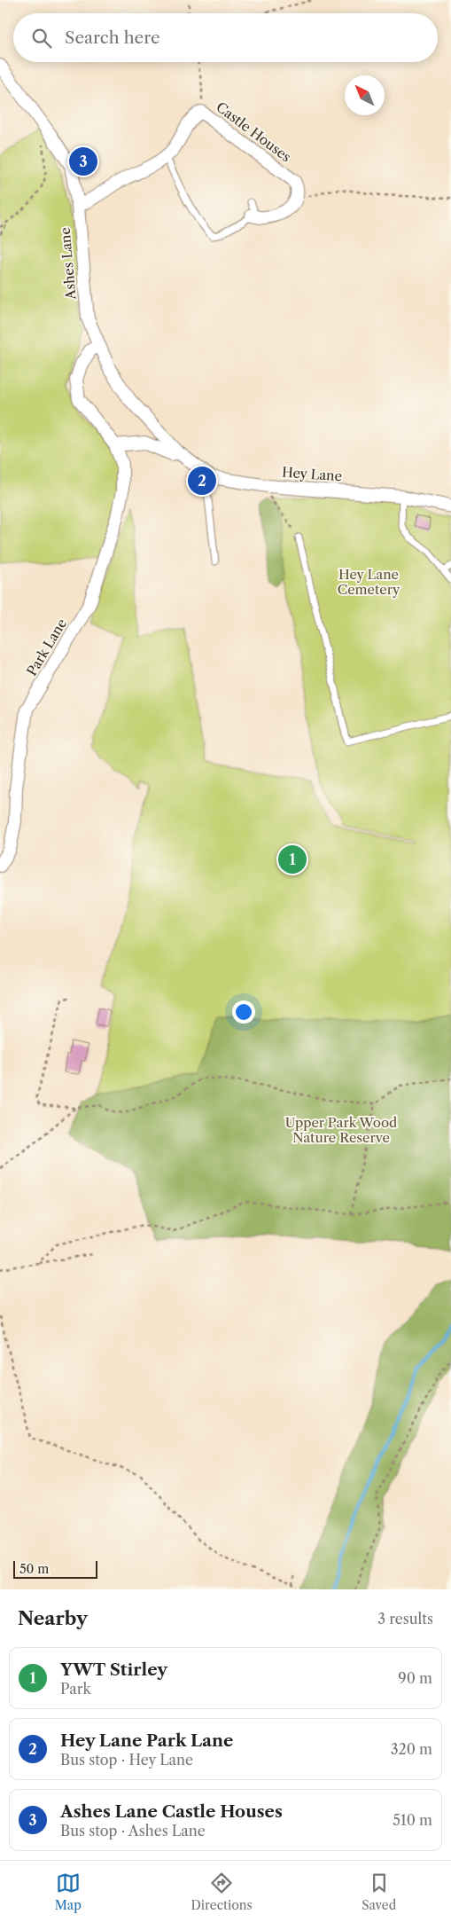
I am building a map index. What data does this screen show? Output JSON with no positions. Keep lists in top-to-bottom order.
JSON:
{
  "streets": {
    "street": [
      "Castle Houses",
      "Ashes Lane",
      "Hey Lane",
      "Park Lane"
    ]
  },
  "crossings": [
    ["Castle Houses", "Ashes Lane"],
    ["Ashes Lane", "Hey Lane"],
    ["Ashes Lane", "Park Lane"]
  ],
  "parks": ["Hey Lane Cemetery", "Upper Park Wood Nature Reserve"],
  "scale_bar": "50 m",
  "north": "top left",
  "page": {
    "search": "Search here",
    "pins": ["3", "2", "1"],
    "scale": "50 m",
    "heading": ["Nearby", "3 results"],
    "list": [
      {
        "mark": "1",
        "name": "YWT Stirley",
        "note": "Park",
        "value": "90 m"
      },
      {
        "mark": "2",
        "name": "Hey Lane Park Lane",
        "note": "Bus stop · Hey Lane",
        "value": "320 m"
      },
      {
        "mark": "3",
        "name": "Ashes Lane Castle Houses",
        "note": "Bus stop · Ashes Lane",
        "value": "510 m"
      }
    ],
    "nav": ["Map", "Directions", "Saved"]
  }
}
